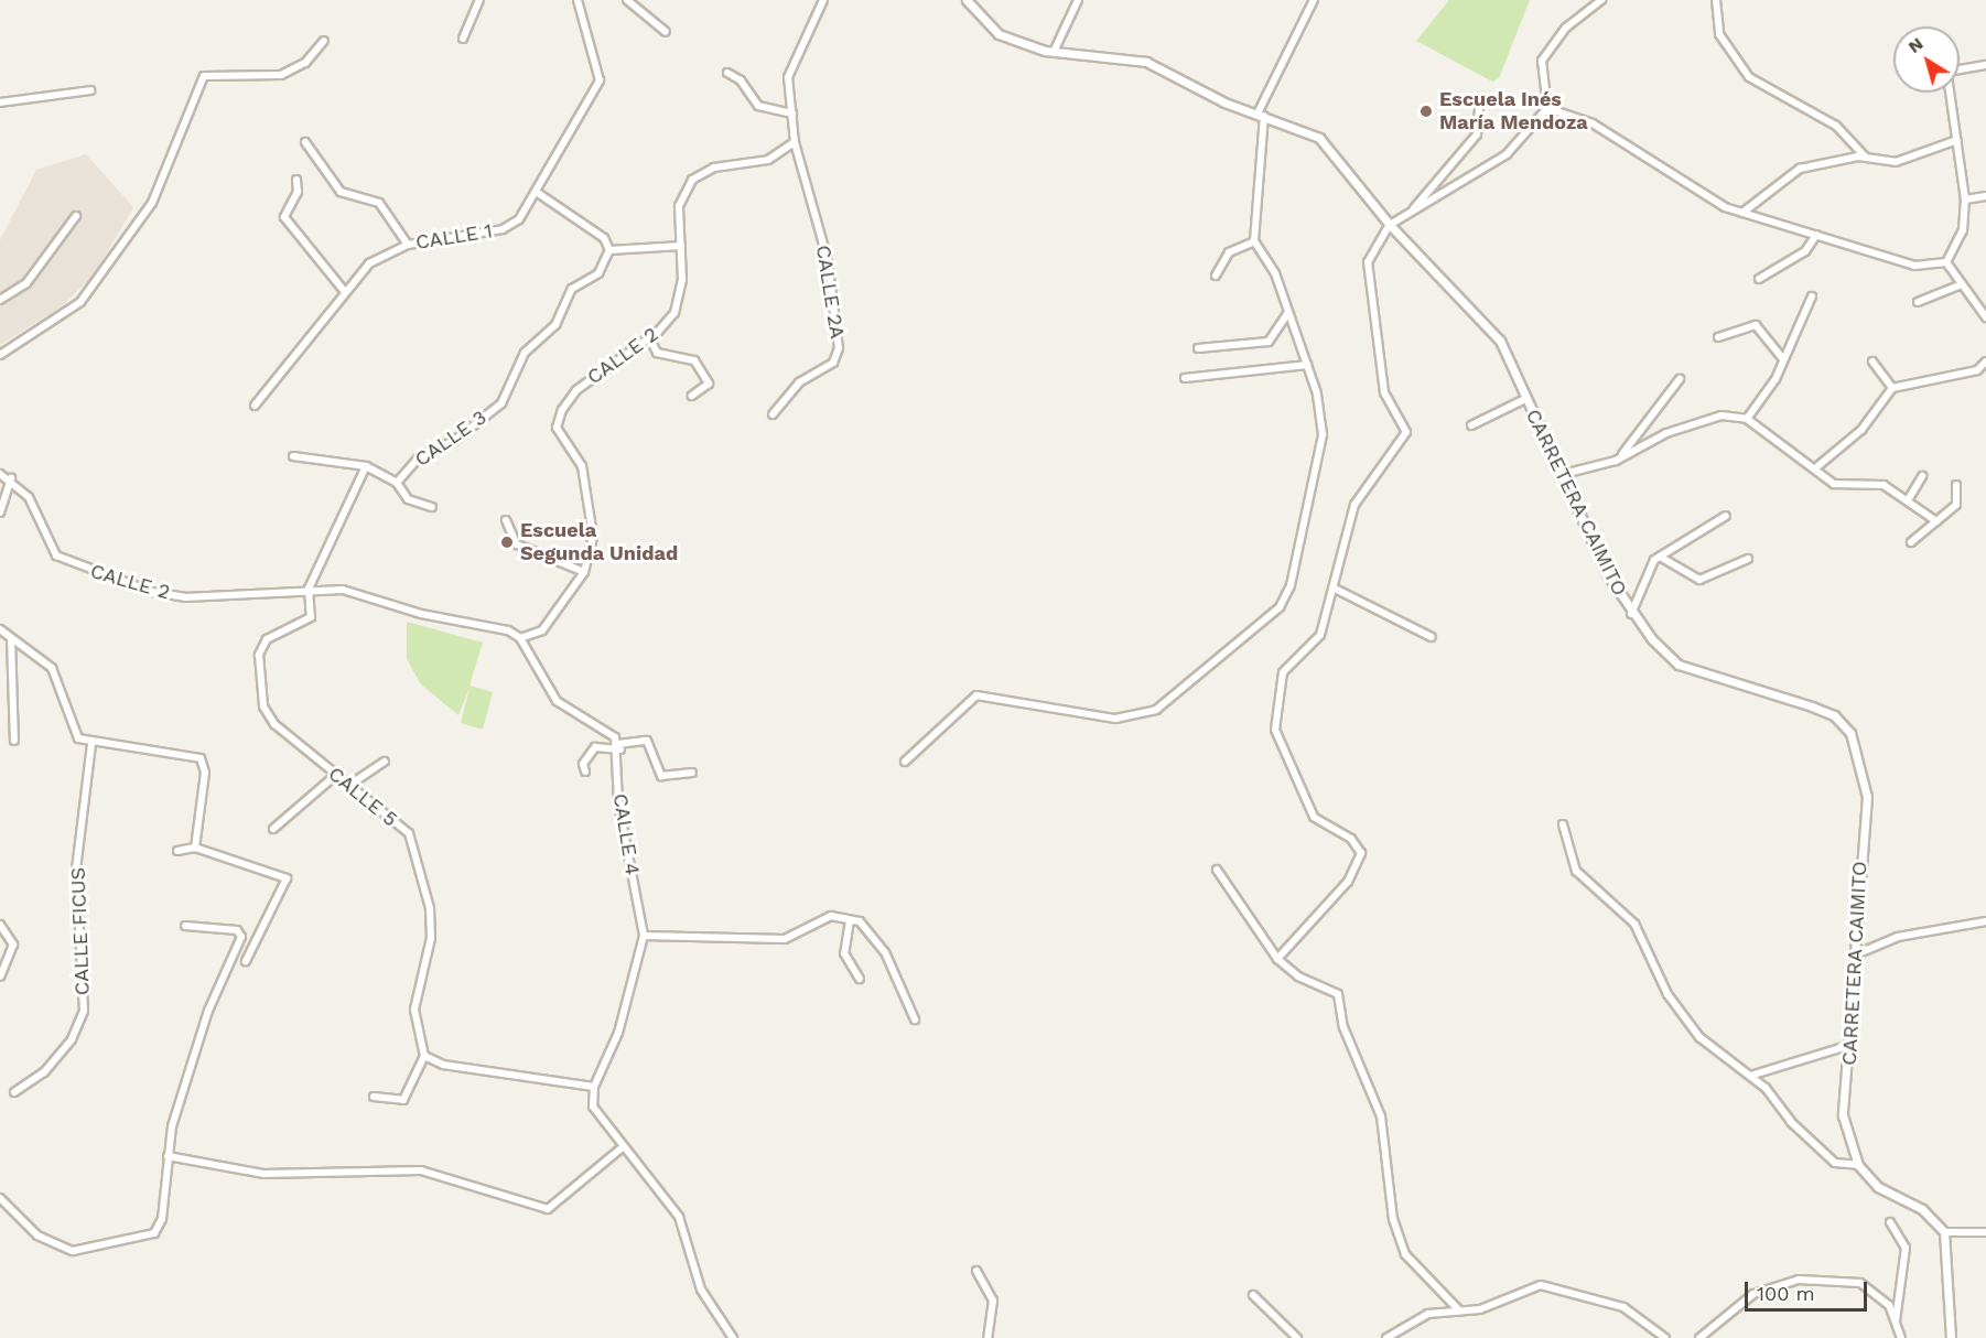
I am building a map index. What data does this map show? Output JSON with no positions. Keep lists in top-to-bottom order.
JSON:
{
  "streets": {
    "street": [
      "CALLE 1",
      "CALLE 2A",
      "CALLE 2",
      "CALLE 3",
      "CARRETERA CAIMITO",
      "CALLE 5",
      "CALLE 4",
      "CALLE FICUS"
    ]
  },
  "crossings": [
    ["CALLE 2A", "CALLE 2"],
    ["CALLE 2", "CALLE 5"],
    ["CALLE 3", "CALLE 5"]
  ],
  "places": ["Escuela Inés María Mendoza", "Escuela Segunda Unidad"],
  "scale_bar": "100 m",
  "north": "top left"
}
